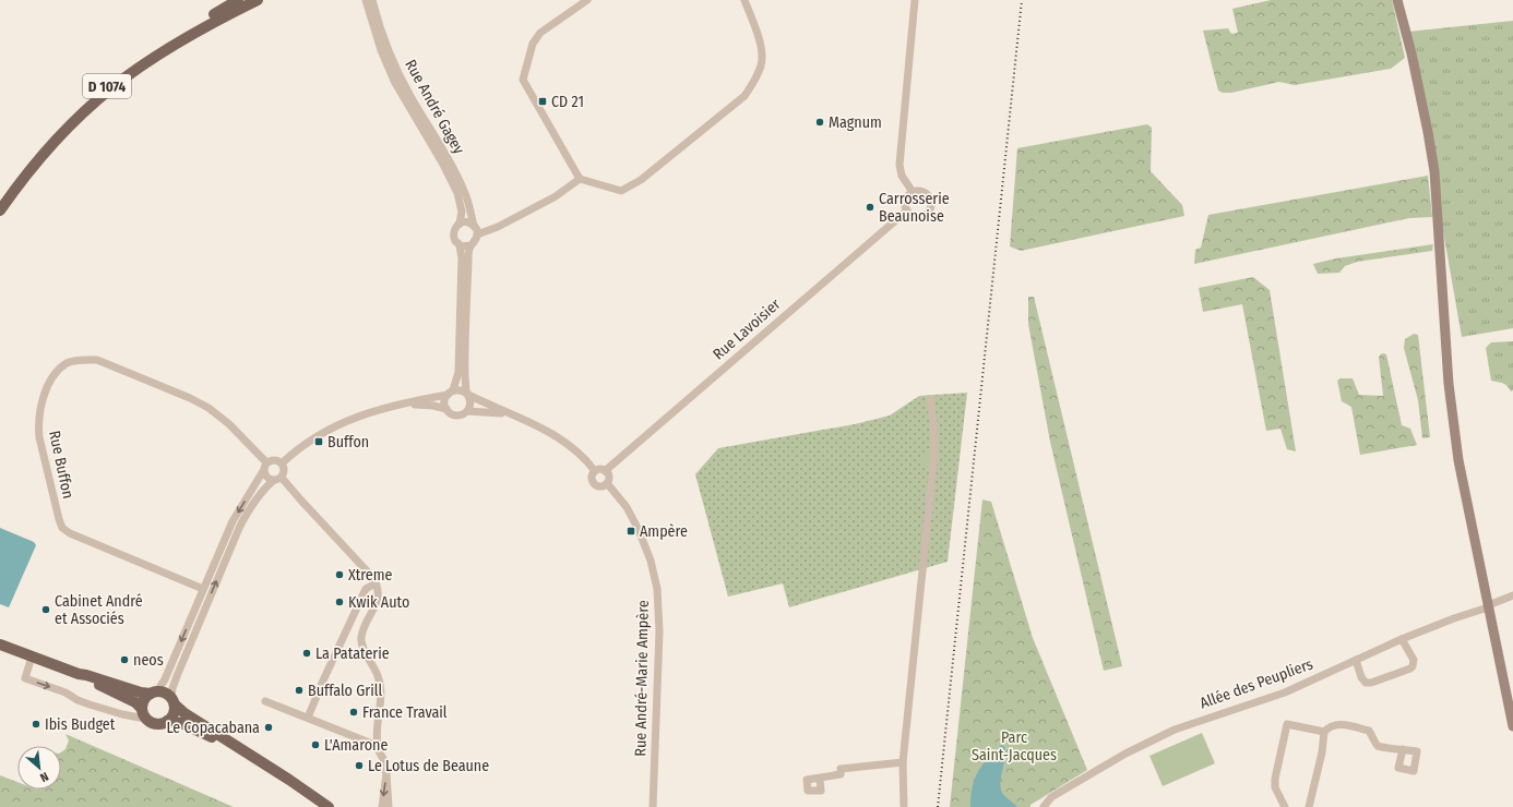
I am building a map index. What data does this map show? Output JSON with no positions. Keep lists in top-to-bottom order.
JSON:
{
  "streets": {
    "main road": ["D 1074"],
    "street": [
      "Rue André Gagey",
      "Rue Lavoisier",
      "Rue Buffon",
      "Rue André-Marie Ampère",
      "Allée des Peupliers"
    ]
  },
  "crossings": [
    ["Rue Lavoisier", "Rue André-Marie Ampère"],
    ["Rue Buffon", "Rue André-Marie Ampère"]
  ],
  "parks": ["Parc Saint-Jacques"],
  "places": {
    "transit": ["CD 21", "Buffon", "Ampère"],
    "other": [
      "Magnum",
      "Carrosserie Beaunoise",
      "Xtreme",
      "Kwik Auto",
      "Cabinet André et Associés",
      "La Pataterie",
      "neos",
      "Buffalo Grill",
      "France Travail",
      "Ibis Budget",
      "Le Copacabana",
      "L'Amarone",
      "Le Lotus de Beaune"
    ]
  },
  "north": "bottom right"
}
